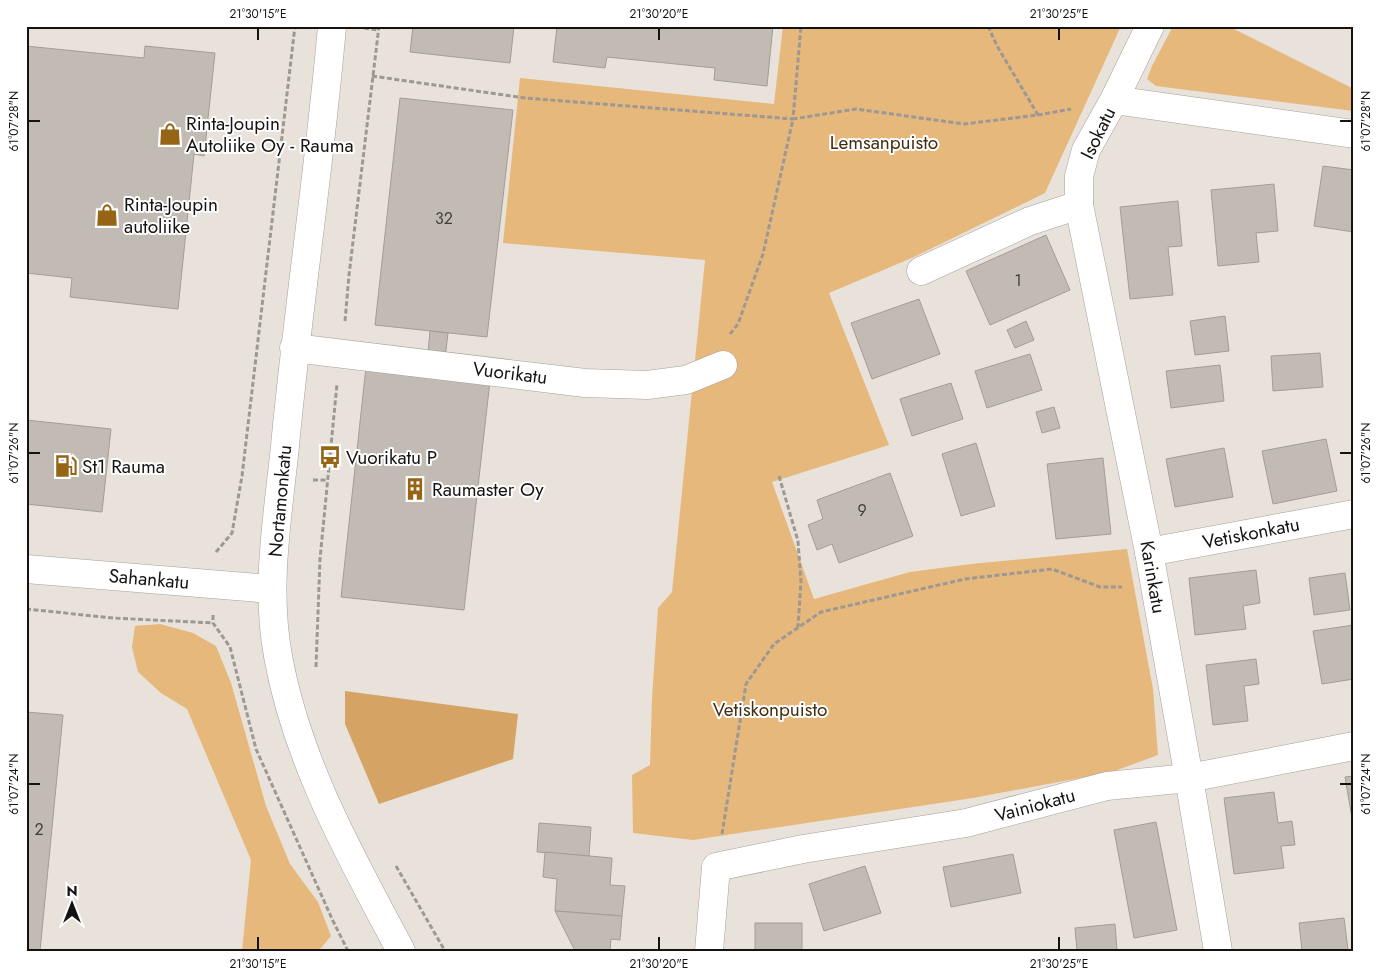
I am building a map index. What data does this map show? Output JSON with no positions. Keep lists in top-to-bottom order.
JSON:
{
  "streets": {
    "street": [
      "Isokatu",
      "Vuorikatu",
      "Nortamonkatu",
      "Vetiskonkatu",
      "Karinkatu",
      "Sahankatu",
      "Vainiokatu"
    ]
  },
  "crossings": [
    ["Isokatu", "Karinkatu"],
    ["Vuorikatu", "Nortamonkatu"],
    ["Nortamonkatu", "Sahankatu"],
    ["Vetiskonkatu", "Karinkatu"],
    ["Karinkatu", "Vainiokatu"]
  ],
  "parks": ["Lemsanpuisto", "Vetiskonpuisto"],
  "places": {
    "shop": ["Rinta-Joupin Autoliike Oy - Rauma", "Rinta-Joupin autoliike"],
    "bus stop": ["Vuorikatu P"],
    "fuel station": ["St1 Rauma"],
    "building": ["Raumaster Oy"]
  },
  "house_numbers": [
    "32",
    "1",
    "9",
    "2"
  ],
  "north": "top",
  "coordinates": [
    "21°30'15\"E",
    "21°30'20\"E",
    "21°30'25\"E",
    "61°07'28\"N",
    "61°07'26\"N",
    "61°07'24\"N"
  ]
}
